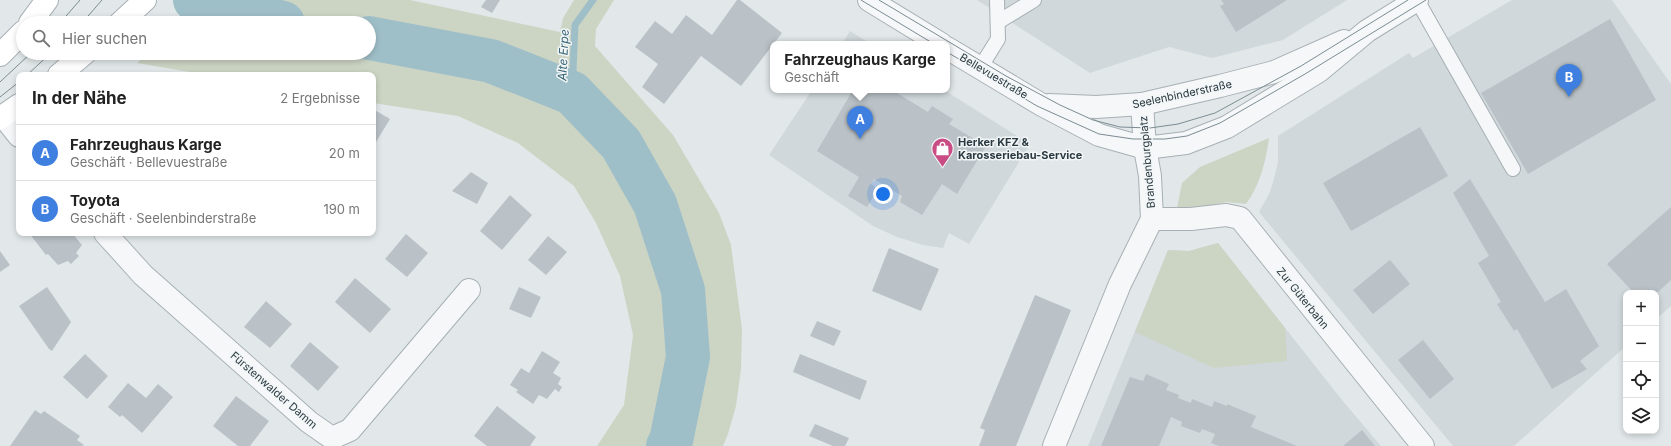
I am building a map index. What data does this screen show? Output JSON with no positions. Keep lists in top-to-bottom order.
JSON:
{
  "streets": {
    "street": [
      "Bellevuestraße",
      "Seelenbinderstraße",
      "Brandenburgplatz",
      "Zur Güterbahn",
      "Fürstenwalder Damm"
    ]
  },
  "crossings": [
    ["Bellevuestraße", "Seelenbinderstraße"],
    ["Seelenbinderstraße", "Brandenburgplatz"],
    ["Brandenburgplatz", "Zur Güterbahn"]
  ],
  "water": ["Alte Erpe"],
  "places": {
    "shop": ["Herker KFZ & Karosseriebau-Service"]
  },
  "page": {
    "search": "Hier suchen",
    "popup": ["Fahrzeughaus Karge", "Geschäft"],
    "pins": ["B", "A"],
    "heading": ["In der Nähe", "2 Ergebnisse"],
    "list": [
      {
        "mark": "A",
        "name": "Fahrzeughaus Karge",
        "note": "Geschäft · Bellevuestraße",
        "value": "20 m"
      },
      {
        "mark": "B",
        "name": "Toyota",
        "note": "Geschäft · Seelenbinderstraße",
        "value": "190 m"
      }
    ],
    "map_buttons": ["+", "−"]
  }
}
